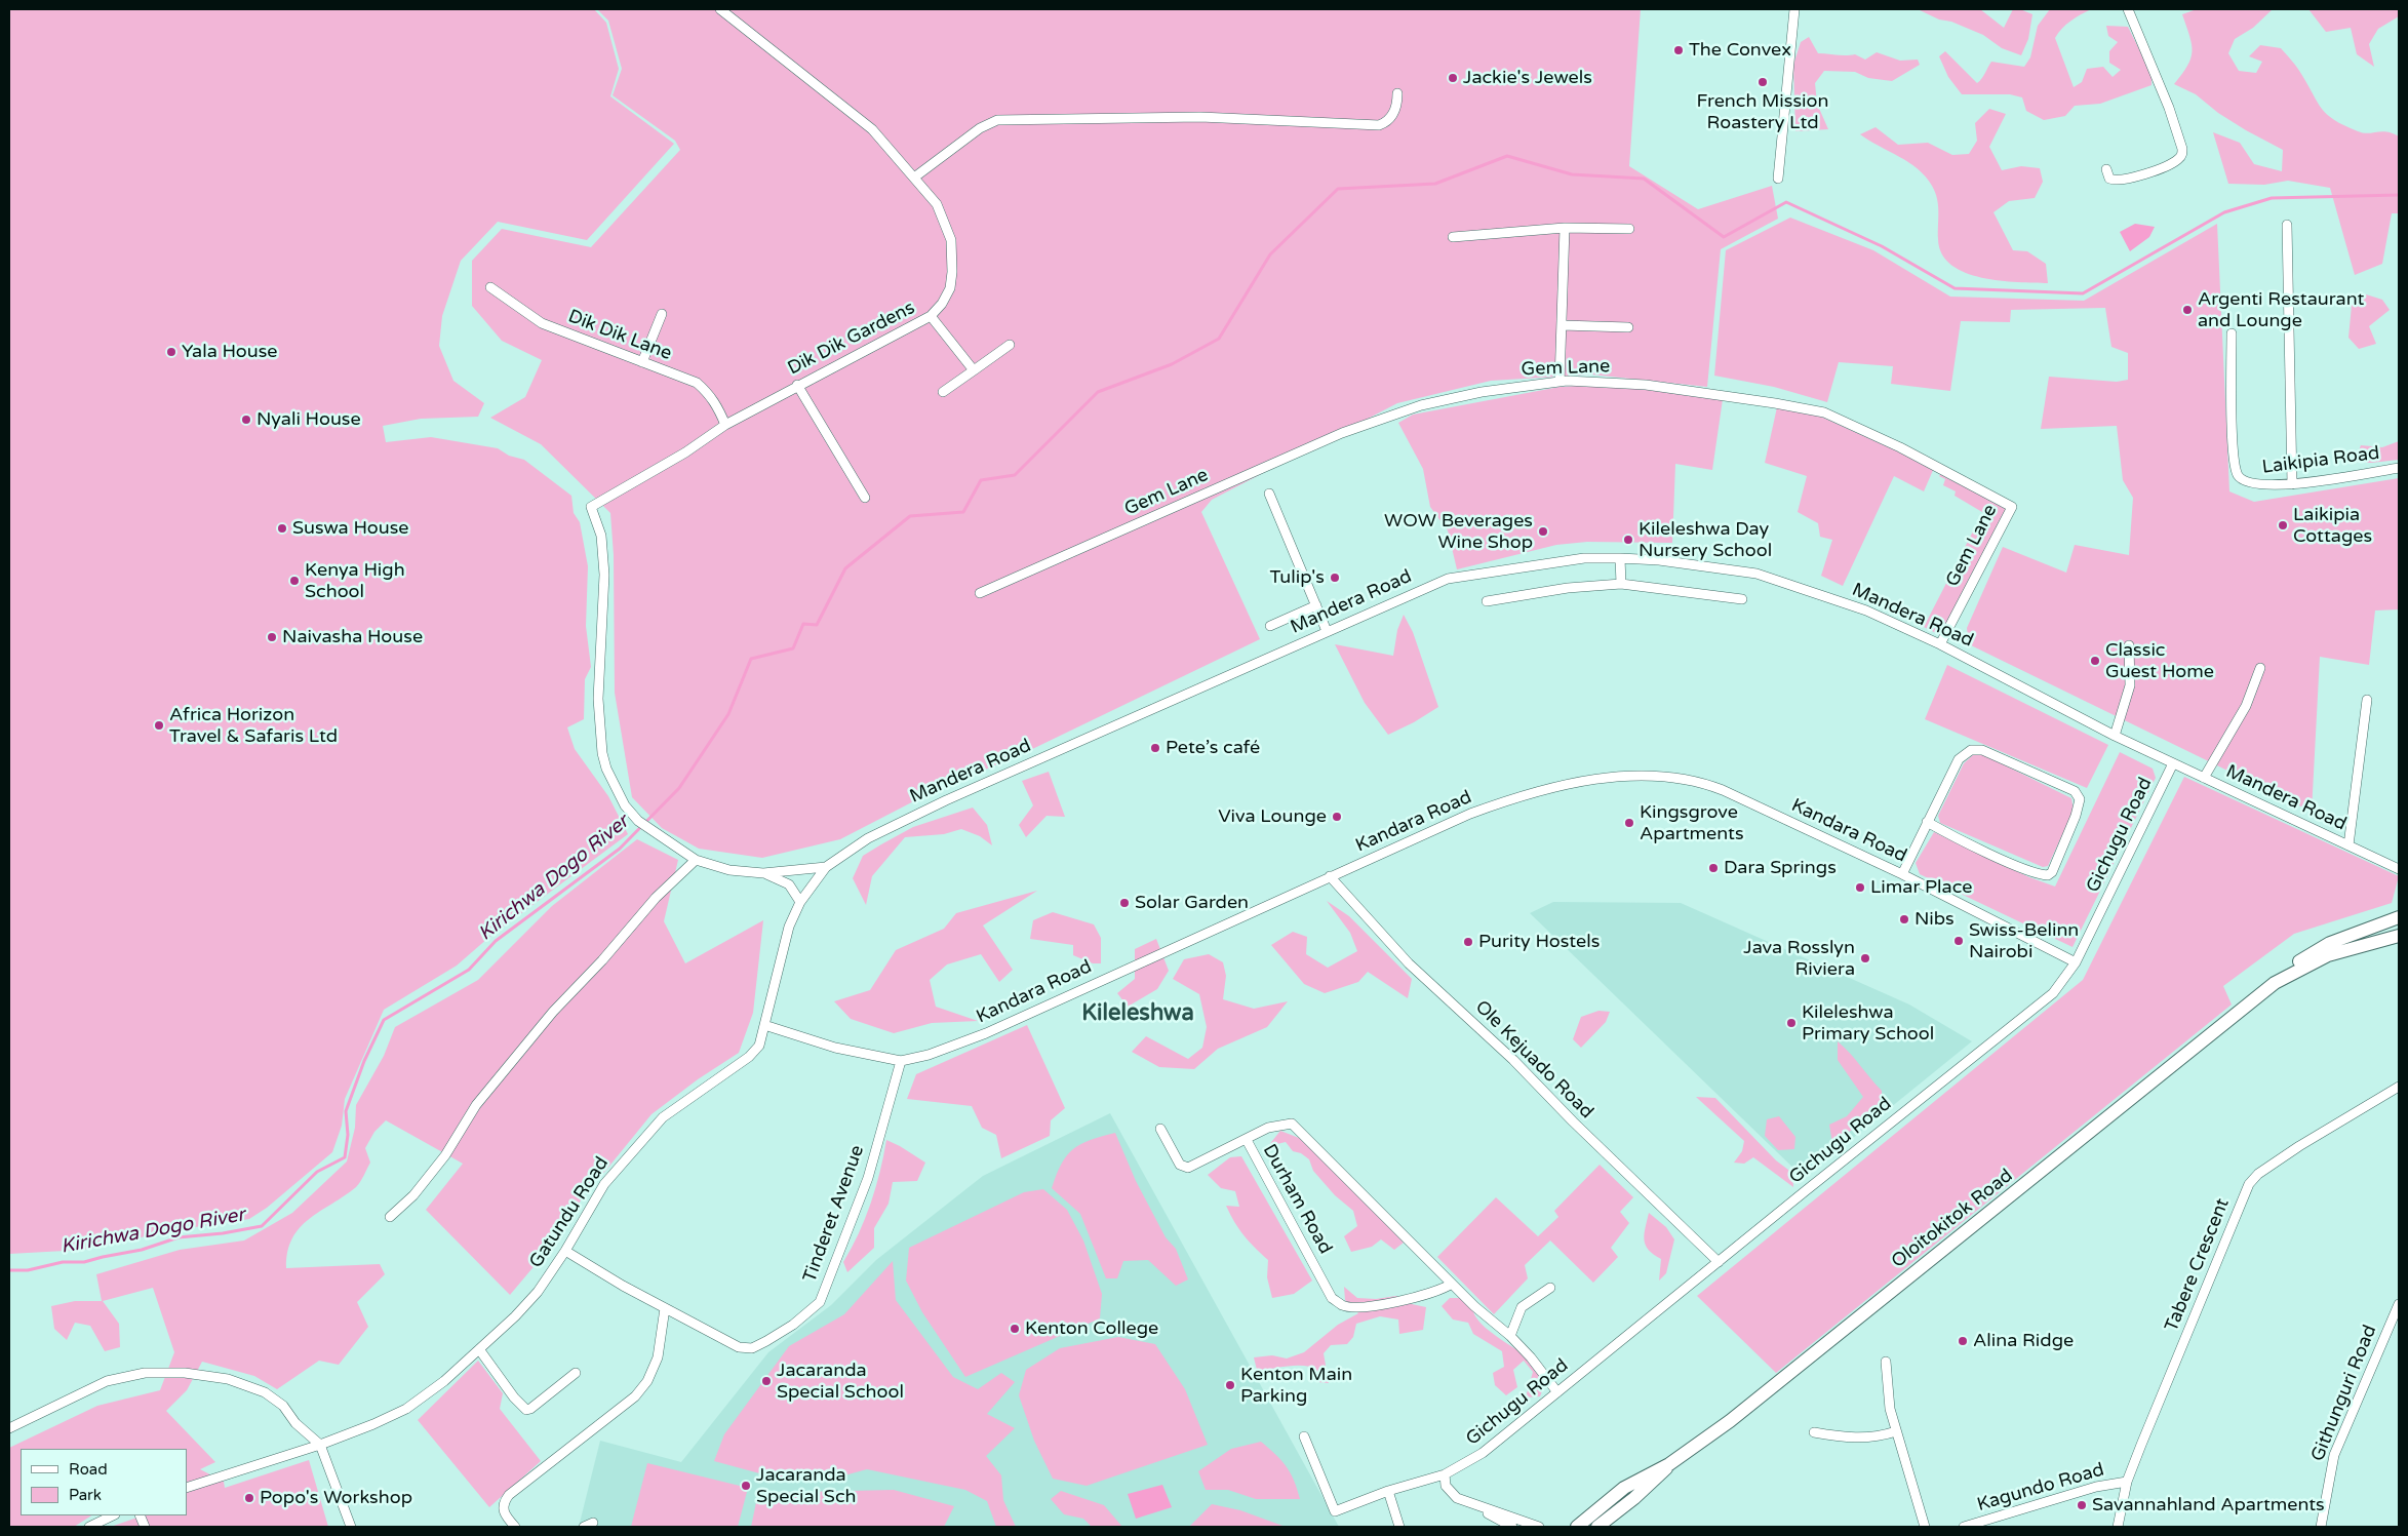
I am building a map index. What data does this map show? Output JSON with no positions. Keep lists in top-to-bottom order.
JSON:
{
  "streets": {
    "main road": ["Oloitokitok Road"],
    "street": [
      "Dik Dik Lane",
      "Dik Dik Gardens",
      "Gem Lane",
      "Laikipia Road",
      "Mandera Road",
      "Kandara Road",
      "Gichugu Road",
      "Ole Kejuado Road",
      "Durham Road",
      "Gatundu Road",
      "Tinderet Avenue",
      "Tabere Crescent",
      "Githunguri Road",
      "Kagundo Road"
    ]
  },
  "crossings": [
    ["Dik Dik Lane", "Dik Dik Gardens"],
    ["Dik Dik Gardens", "Mandera Road"],
    ["Gem Lane", "Mandera Road"],
    ["Mandera Road", "Gichugu Road"],
    ["Mandera Road", "Gatundu Road"],
    ["Kandara Road", "Gichugu Road"],
    ["Kandara Road", "Ole Kejuado Road"],
    ["Kandara Road", "Gatundu Road"],
    ["Kandara Road", "Tinderet Avenue"],
    ["Gichugu Road", "Ole Kejuado Road"],
    ["Gichugu Road", "Durham Road"],
    ["Gatundu Road", "Tinderet Avenue"],
    ["Tabere Crescent", "Kagundo Road"]
  ],
  "districts": ["Kileleshwa"],
  "water": ["Kirichwa Dogo River"],
  "places": [
    "The Convex",
    "Jackie's Jewels",
    "French Mission Roastery Ltd",
    "Argenti Restaurant and Lounge",
    "Yala House",
    "Nyali House",
    "Laikipia Cottages",
    "Suswa House",
    "WOW Beverages Wine Shop",
    "Kileleshwa Day Nursery School",
    "Tulip's",
    "Kenya High School",
    "Naivasha House",
    "Classic Guest Home",
    "Africa Horizon Travel & Safaris Ltd",
    "Pete’s café",
    "Viva Lounge",
    "Kingsgrove Apartments",
    "Dara Springs",
    "Limar Place",
    "Solar Garden",
    "Nibs",
    "Swiss-Belinn Nairobi",
    "Purity Hostels",
    "Java Rosslyn Riviera",
    "Kileleshwa Primary School",
    "Kenton College",
    "Alina Ridge",
    "Jacaranda Special School",
    "Kenton Main Parking",
    "Jacaranda Special Sch",
    "Popo's Workshop",
    "Savannahland Apartments"
  ],
  "legend": ["Road", "Park"]
}
